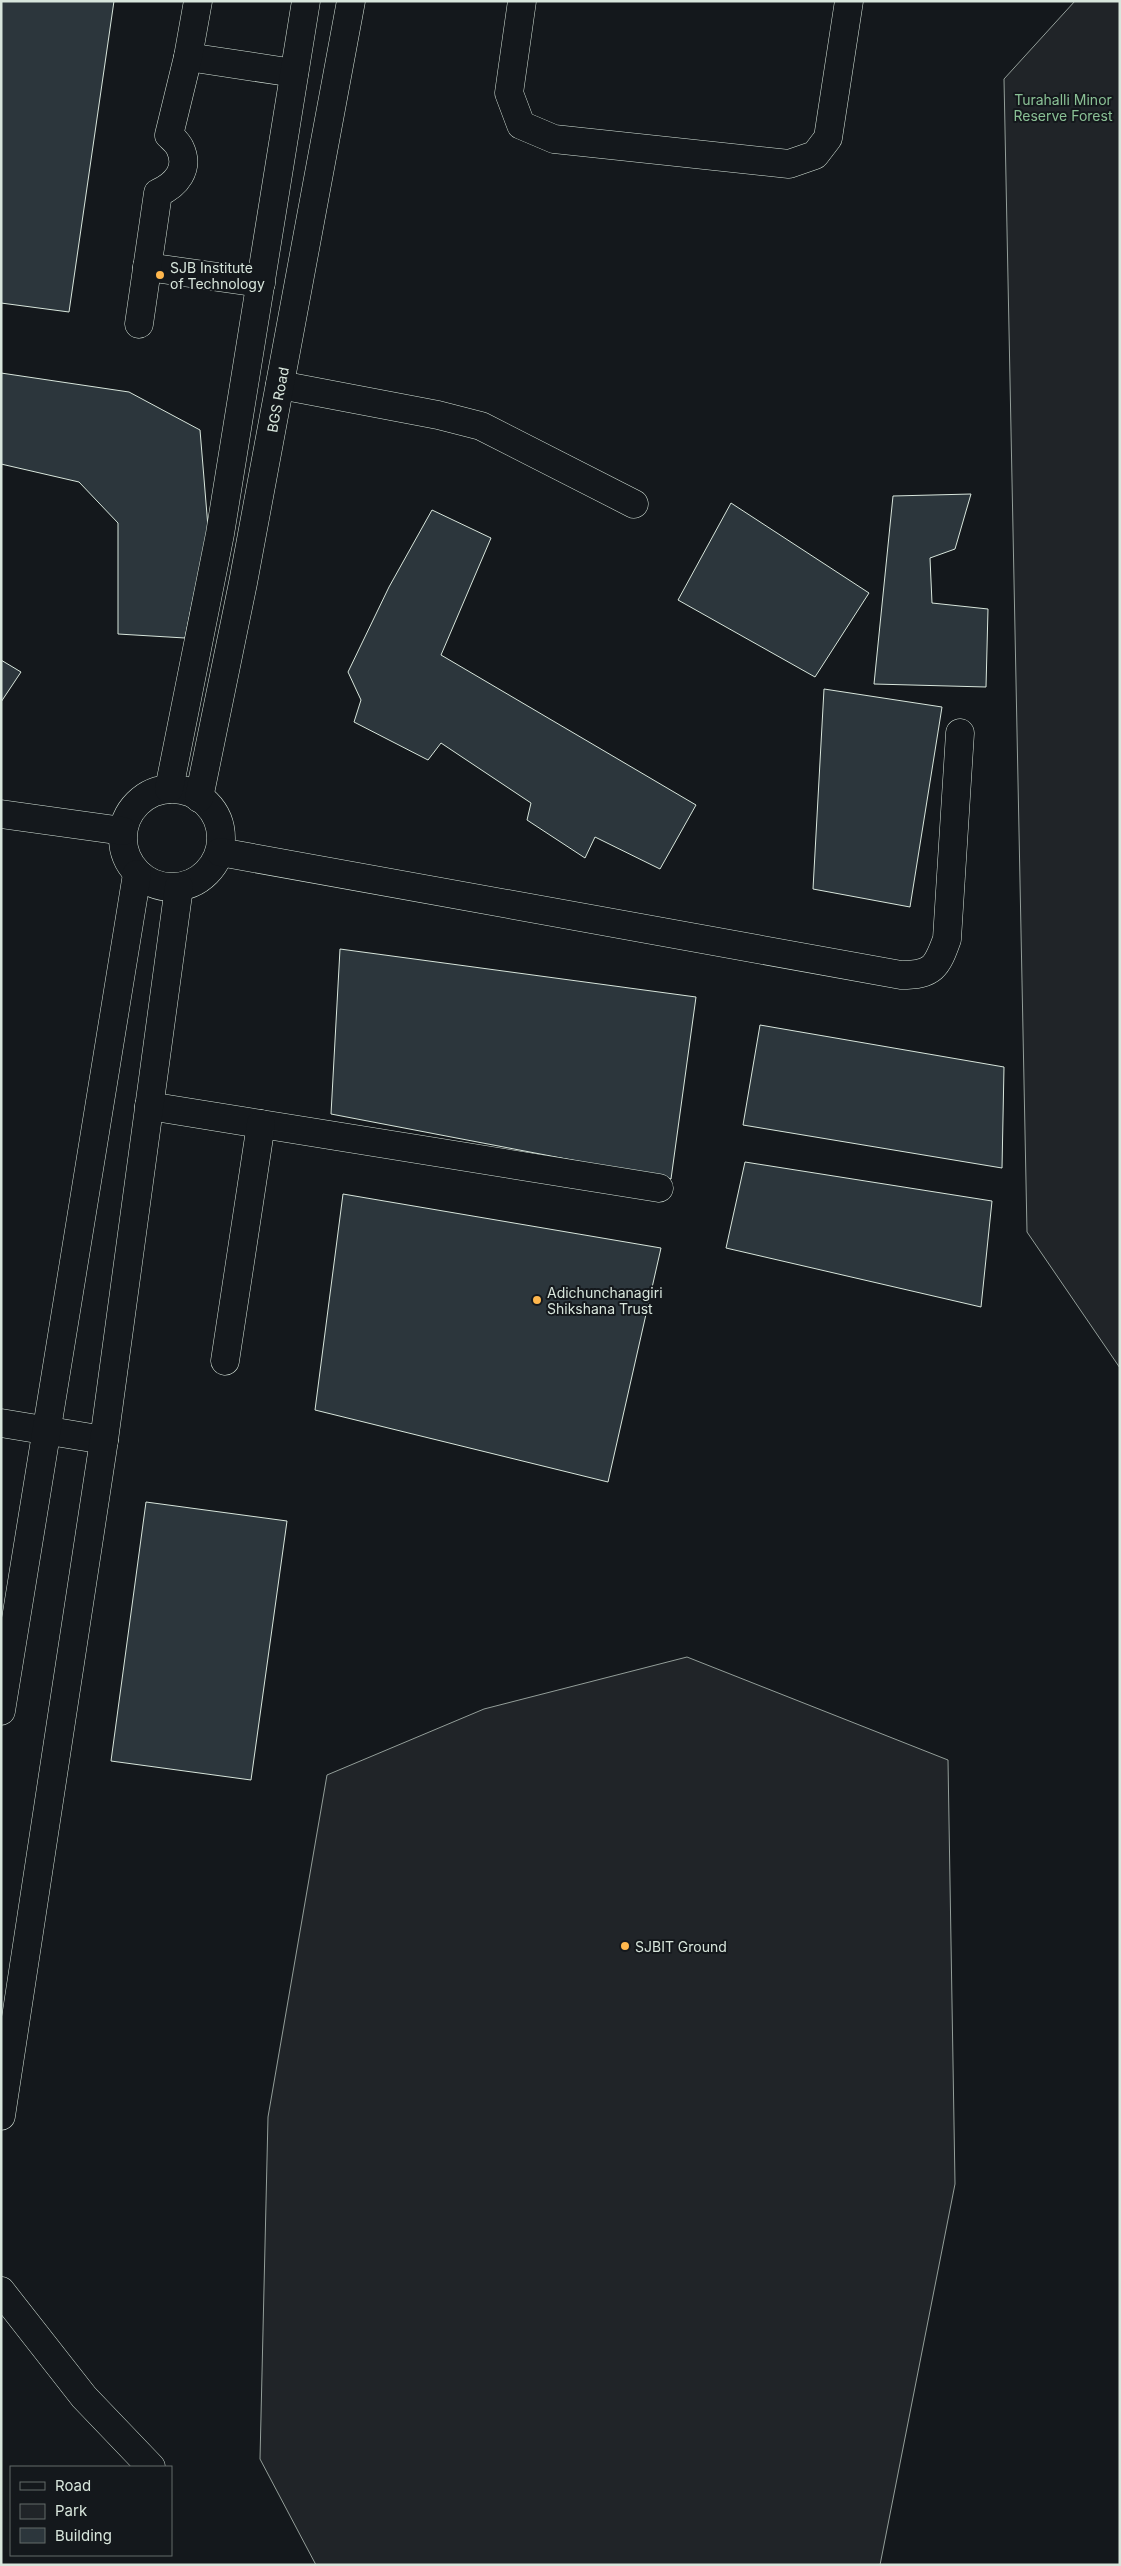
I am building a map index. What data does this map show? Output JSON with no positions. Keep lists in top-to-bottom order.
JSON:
{
  "streets": {
    "lane": ["BGS Road"]
  },
  "parks": ["Turahalli Minor Reserve Forest"],
  "places": ["SJB Institute of Technology", "Adichunchanagiri Shikshana Trust", "SJBIT Ground"],
  "legend": ["Road", "Park", "Building"]
}
